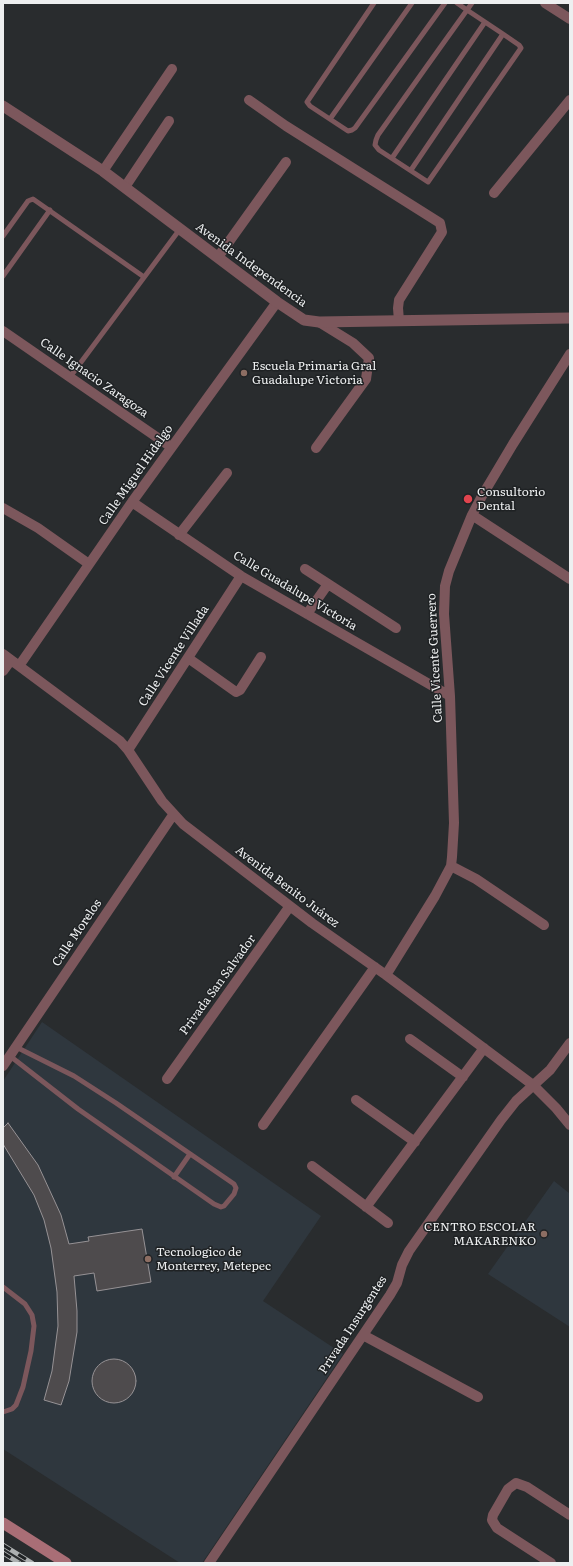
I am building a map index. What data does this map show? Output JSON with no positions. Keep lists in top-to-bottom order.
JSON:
{
  "streets": {
    "street": [
      "Avenida Independencia",
      "Calle Ignacio Zaragoza",
      "Calle Miguel Hidalgo",
      "Calle Guadalupe Victoria",
      "Calle Vicente Villada",
      "Calle Vicente Guerrero",
      "Avenida Benito Juárez",
      "Calle Morelos",
      "Privada San Salvador",
      "Privada Insurgentes"
    ]
  },
  "crossings": [
    ["Avenida Independencia", "Calle Miguel Hidalgo"],
    ["Calle Ignacio Zaragoza", "Calle Miguel Hidalgo"],
    ["Calle Miguel Hidalgo", "Calle Guadalupe Victoria"],
    ["Calle Miguel Hidalgo", "Avenida Benito Juárez"],
    ["Calle Guadalupe Victoria", "Calle Vicente Villada"],
    ["Calle Guadalupe Victoria", "Calle Vicente Guerrero"],
    ["Calle Vicente Villada", "Avenida Benito Juárez"],
    ["Calle Vicente Guerrero", "Avenida Benito Juárez"],
    ["Avenida Benito Juárez", "Calle Morelos"],
    ["Avenida Benito Juárez", "Privada San Salvador"],
    ["Avenida Benito Juárez", "Privada Insurgentes"]
  ],
  "places": [
    "Escuela Primaria Gral Guadalupe Victoria",
    "Consultorio Dental",
    "CENTRO ESCOLAR MAKARENKO",
    "Tecnologico de Monterrey, Metepec"
  ]
}
